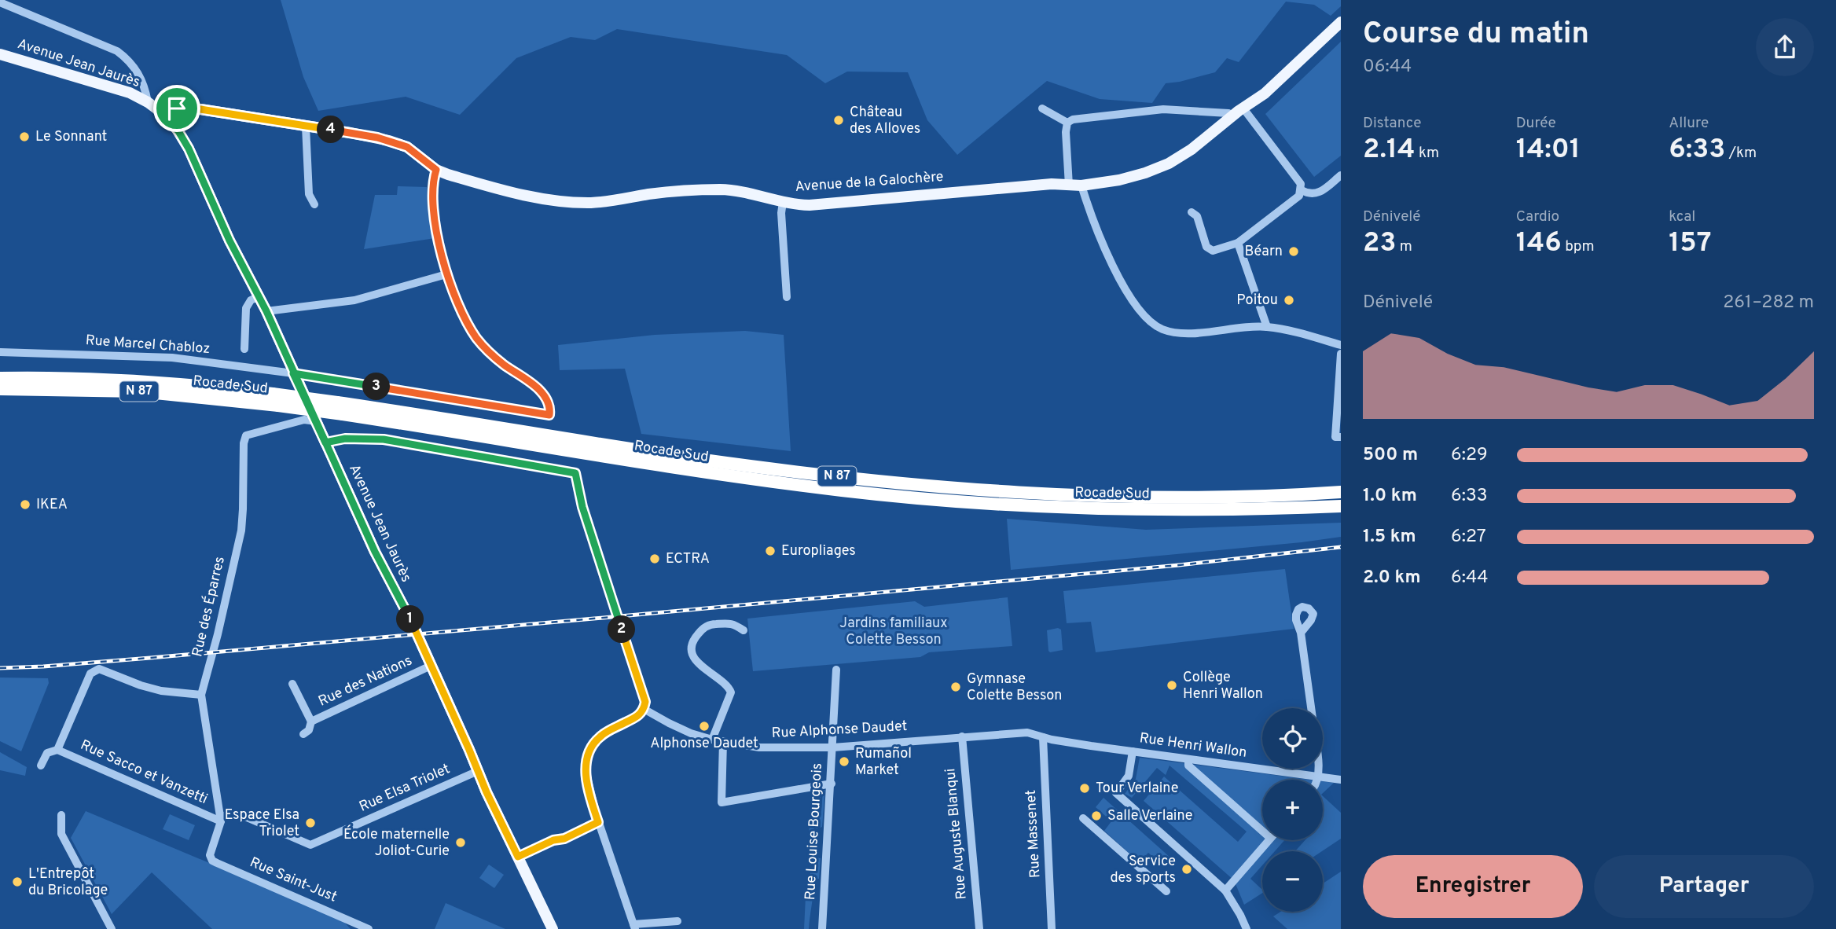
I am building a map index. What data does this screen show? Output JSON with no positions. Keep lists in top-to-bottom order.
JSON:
{
  "streets": {
    "highway": ["Rocade Sud", "N 87"],
    "main road": ["Avenue Jean Jaurès", "Avenue de la Galochère"],
    "street": [
      "Rue Marcel Chabloz",
      "Rue des Éparres",
      "Rue des Nations",
      "Rue Alphonse Daudet",
      "Rue Henri Wallon",
      "Rue Sacco et Vanzetti",
      "Rue Elsa Triolet",
      "Rue Louise Bourgeois",
      "Rue Auguste Blanqui",
      "Rue Massenet",
      "Rue Saint-Just"
    ]
  },
  "crossings": [
    ["Avenue Jean Jaurès", "Avenue de la Galochère"],
    ["Avenue Jean Jaurès", "Rue Marcel Chabloz"],
    ["Avenue Jean Jaurès", "Rue des Éparres"],
    ["Avenue Jean Jaurès", "Rue des Nations"],
    ["Avenue Jean Jaurès", "Rue Elsa Triolet"],
    ["Rue des Éparres", "Rue Sacco et Vanzetti"],
    ["Rue des Éparres", "Rue Elsa Triolet"],
    ["Rue des Éparres", "Rue Saint-Just"],
    ["Rue Alphonse Daudet", "Rue Henri Wallon"],
    ["Rue Alphonse Daudet", "Rue Louise Bourgeois"],
    ["Rue Alphonse Daudet", "Rue Auguste Blanqui"],
    ["Rue Alphonse Daudet", "Rue Massenet"],
    ["Rue Henri Wallon", "Rue Massenet"],
    ["Rue Sacco et Vanzetti", "Rue Elsa Triolet"]
  ],
  "parks": ["Jardins familiaux Colette Besson"],
  "places": [
    "Château des Alloves",
    "Le Sonnant",
    "Béarn",
    "Poitou",
    "IKEA",
    "Europliages",
    "ECTRA",
    "Collège Henri Wallon",
    "Gymnase Colette Besson",
    "Alphonse Daudet",
    "Rumañol Market",
    "Tour Verlaine",
    "Salle Verlaine",
    "Espace Elsa Triolet",
    "École maternelle Joliot-Curie",
    "Service des sports",
    "L'Entrepôt du Bricolage"
  ],
  "page": {
    "heading": ["Course du matin", "06:44"],
    "stats": [
      ["Distance", "2.14 km"],
      ["Durée", "14:01"],
      ["Allure", "6:33 /km"],
      ["Dénivelé", "23 m"],
      ["Cardio", "146 bpm"],
      ["kcal", "157"]
    ],
    "pins": [
      "4",
      "3",
      "1",
      "2"
    ],
    "chart": ["Dénivelé", "261–282 m"],
    "list": [
      {
        "name": "500 m",
        "note": "6:29"
      },
      {
        "name": "1.0 km",
        "note": "6:33"
      },
      {
        "name": "1.5 km",
        "note": "6:27"
      },
      {
        "name": "2.0 km",
        "note": "6:44"
      }
    ],
    "map_buttons": ["+", "−"],
    "buttons": ["Enregistrer", "Partager"]
  }
}
